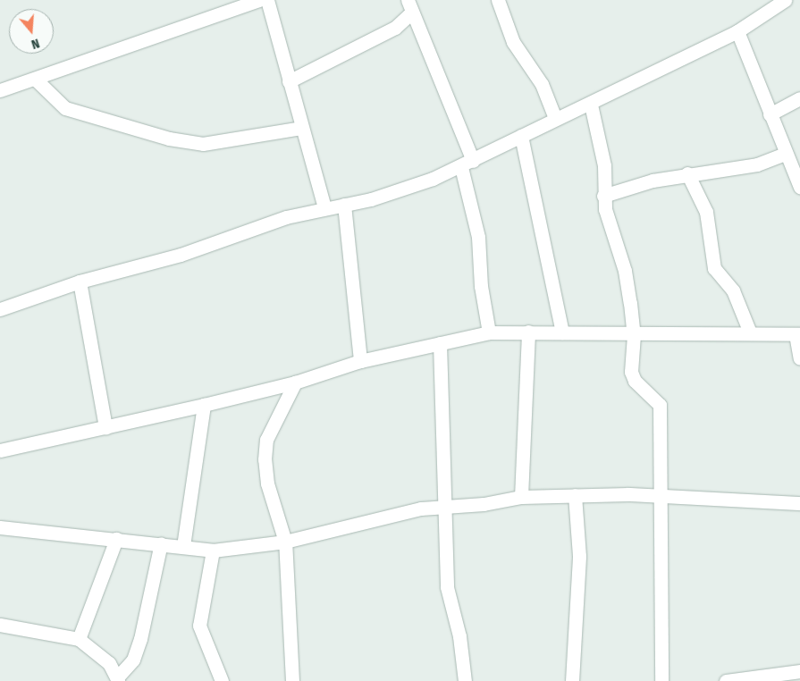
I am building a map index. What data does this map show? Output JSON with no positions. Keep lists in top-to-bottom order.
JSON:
{
  "north": "bottom"
}
